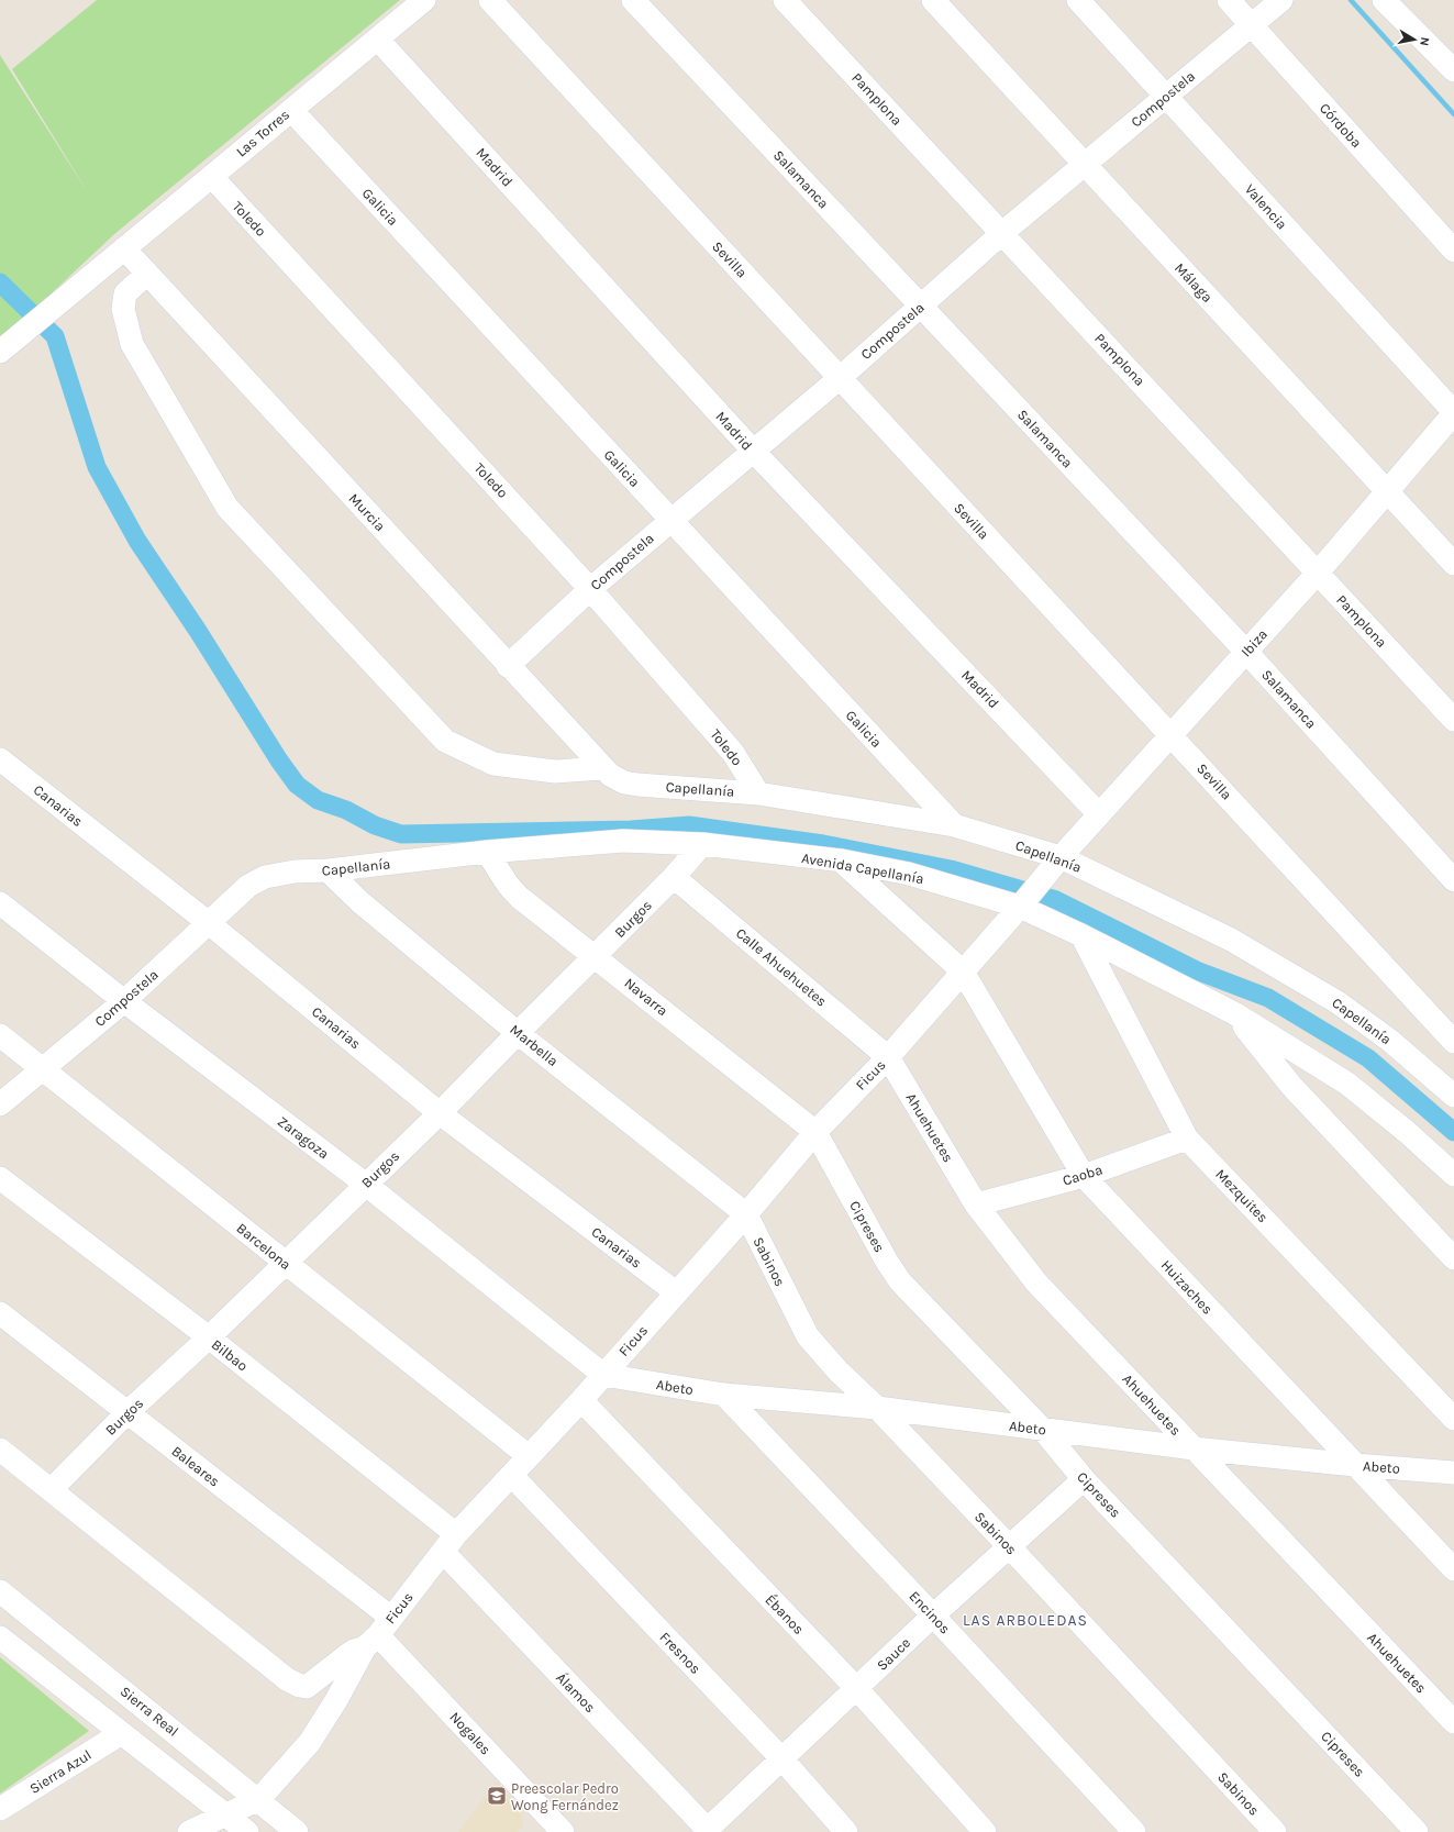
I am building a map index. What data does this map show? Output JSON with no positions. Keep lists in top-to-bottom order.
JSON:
{
  "streets": {
    "street": [
      "Pamplona",
      "Compostela",
      "Córdoba",
      "Las Torres",
      "Madrid",
      "Salamanca",
      "Galicia",
      "Valencia",
      "Toledo",
      "Sevilla",
      "Málaga",
      "Murcia",
      "Ibiza",
      "Capellanía",
      "Canarias",
      "Avenida Capellanía",
      "Burgos",
      "Calle Ahuehuetes",
      "Navarra",
      "Marbella",
      "Ficus",
      "Ahuehuetes",
      "Zaragoza",
      "Caoba",
      "Mezquites",
      "Cipreses",
      "Barcelona",
      "Sabinos",
      "Huizaches",
      "Bilbao",
      "Abeto",
      "Baleares",
      "Encinos",
      "Ébanos",
      "Fresnos",
      "Sauce",
      "Álamos",
      "Sierra Real",
      "Nogales",
      "Sierra Azul"
    ]
  },
  "crossings": [
    ["Pamplona", "Compostela"],
    ["Pamplona", "Ibiza"],
    ["Compostela", "Córdoba"],
    ["Compostela", "Madrid"],
    ["Compostela", "Salamanca"],
    ["Compostela", "Galicia"],
    ["Compostela", "Valencia"],
    ["Compostela", "Toledo"],
    ["Compostela", "Sevilla"],
    ["Compostela", "Málaga"],
    ["Compostela", "Murcia"],
    ["Compostela", "Capellanía"],
    ["Compostela", "Canarias"],
    ["Compostela", "Zaragoza"],
    ["Compostela", "Barcelona"],
    ["Las Torres", "Madrid"],
    ["Las Torres", "Galicia"],
    ["Las Torres", "Toledo"],
    ["Las Torres", "Murcia"],
    ["Madrid", "Ibiza"],
    ["Salamanca", "Ibiza"],
    ["Galicia", "Capellanía"],
    ["Valencia", "Ibiza"],
    ["Toledo", "Capellanía"],
    ["Sevilla", "Ibiza"],
    ["Málaga", "Ibiza"],
    ["Murcia", "Capellanía"],
    ["Ibiza", "Capellanía"],
    ["Ibiza", "Ficus"],
    ["Capellanía", "Avenida Capellanía"],
    ["Capellanía", "Burgos"],
    ["Capellanía", "Navarra"],
    ["Capellanía", "Marbella"],
    ["Capellanía", "Ficus"],
    ["Canarias", "Burgos"],
    ["Canarias", "Ficus"],
    ["Avenida Capellanía", "Burgos"],
    ["Avenida Capellanía", "Ficus"],
    ["Avenida Capellanía", "Huizaches"],
    ["Burgos", "Calle Ahuehuetes"],
    ["Burgos", "Navarra"],
    ["Burgos", "Marbella"],
    ["Burgos", "Zaragoza"],
    ["Burgos", "Barcelona"],
    ["Burgos", "Bilbao"],
    ["Burgos", "Baleares"],
    ["Calle Ahuehuetes", "Ficus"],
    ["Calle Ahuehuetes", "Ahuehuetes"],
    ["Navarra", "Ficus"],
    ["Navarra", "Cipreses"],
    ["Marbella", "Ficus"],
    ["Marbella", "Sabinos"],
    ["Ficus", "Ahuehuetes"],
    ["Ficus", "Zaragoza"],
    ["Ficus", "Cipreses"],
    ["Ficus", "Barcelona"],
    ["Ficus", "Sabinos"],
    ["Ficus", "Huizaches"],
    ["Ficus", "Bilbao"],
    ["Ficus", "Abeto"],
    ["Ficus", "Baleares"],
    ["Ficus", "Ébanos"],
    ["Ficus", "Fresnos"],
    ["Ficus", "Álamos"],
    ["Ficus", "Sierra Real"],
    ["Ficus", "Nogales"],
    ["Ahuehuetes", "Caoba"],
    ["Ahuehuetes", "Abeto"],
    ["Zaragoza", "Abeto"],
    ["Caoba", "Mezquites"],
    ["Caoba", "Huizaches"],
    ["Cipreses", "Abeto"],
    ["Cipreses", "Sauce"],
    ["Sabinos", "Abeto"],
    ["Sabinos", "Sauce"],
    ["Huizaches", "Abeto"],
    ["Abeto", "Encinos"],
    ["Baleares", "Nogales"],
    ["Encinos", "Sauce"],
    ["Ébanos", "Sauce"],
    ["Fresnos", "Sauce"],
    ["Sauce", "Álamos"]
  ],
  "districts": ["LAS ARBOLEDAS"],
  "places": {
    "school or university": ["Preescolar Pedro Wong Fernández"]
  },
  "north": "right"
}
